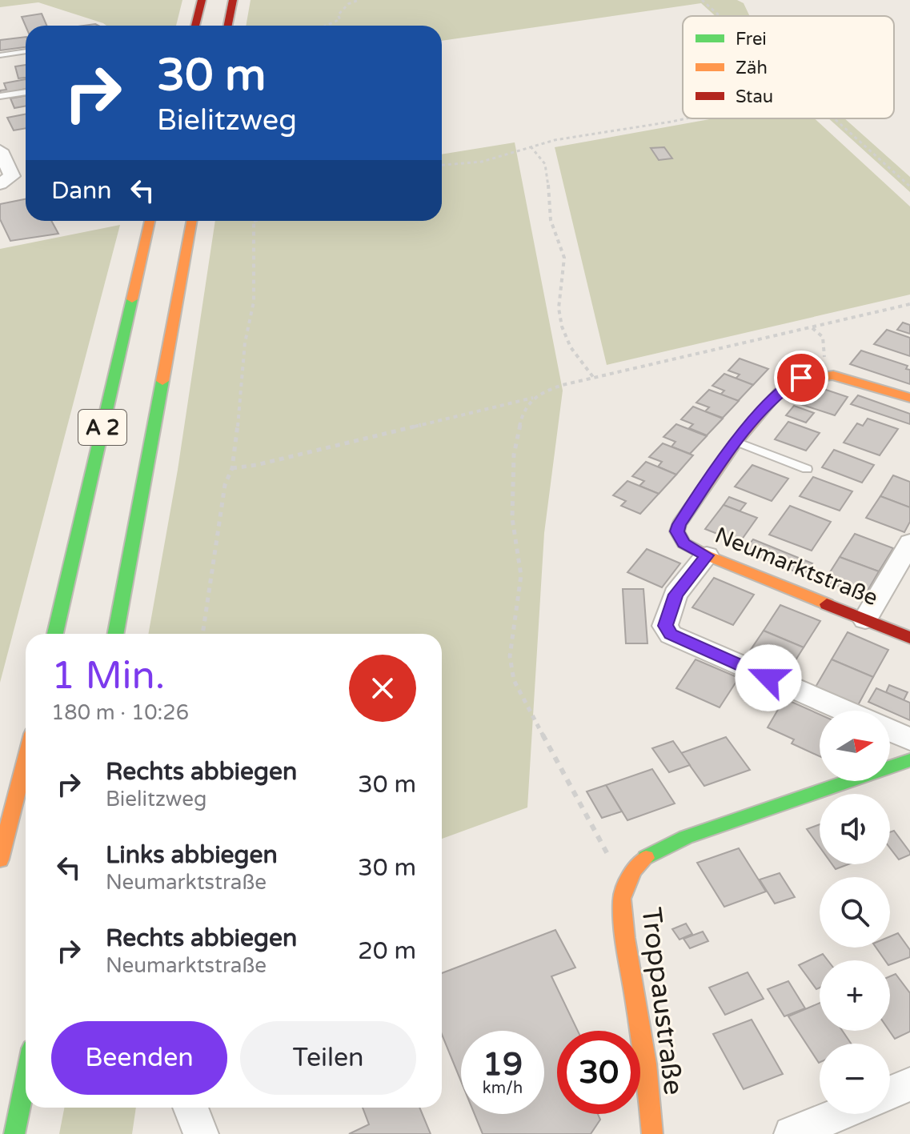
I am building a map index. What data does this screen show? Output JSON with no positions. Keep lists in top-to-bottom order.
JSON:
{
  "streets": {
    "main road": ["A 2", "Neumarktstraße", "Troppaustraße"]
  },
  "legend": ["Frei", "Zäh", "Stau"],
  "north": "right",
  "page": {
    "turn": ["30 m", "Bielitzweg"],
    "then": "Dann",
    "heading": ["1 Min.", "180 m · 10:26"],
    "map_buttons": ["+", "−"],
    "list": [
      {
        "name": "Rechts abbiegen",
        "note": "Bielitzweg",
        "value": "30 m"
      },
      {
        "name": "Links abbiegen",
        "note": "Neumarktstraße",
        "value": "30 m"
      },
      {
        "name": "Rechts abbiegen",
        "note": "Neumarktstraße",
        "value": "20 m"
      }
    ],
    "buttons": ["Beenden", "Teilen"],
    "speed": "19 km/h",
    "limit": "30"
  }
}
